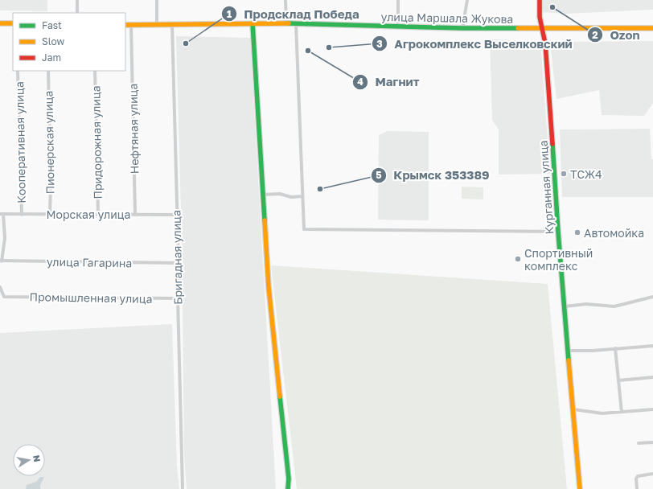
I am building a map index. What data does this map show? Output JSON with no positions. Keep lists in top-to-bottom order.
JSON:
{
  "streets": {
    "street": [
      "улица Маршала Жукова",
      "Нефтяная улица",
      "Кооперативная улица",
      "Пионерская улица",
      "Придорожная улица",
      "Курганная улица",
      "Морская улица",
      "Бригадная улица",
      "улица Гагарина",
      "Промышленная улица"
    ]
  },
  "crossings": [
    ["улица Маршала Жукова", "Нефтяная улица"],
    ["улица Маршала Жукова", "Курганная улица"],
    ["улица Маршала Жукова", "Бригадная улица"],
    ["Нефтяная улица", "Морская улица"],
    ["Кооперативная улица", "Морская улица"],
    ["Пионерская улица", "Морская улица"],
    ["Придорожная улица", "Морская улица"],
    ["Морская улица", "Бригадная улица"],
    ["Бригадная улица", "улица Гагарина"],
    ["Бригадная улица", "Промышленная улица"]
  ],
  "places": [
    "Ozon",
    "Продсклад Победа",
    "Агрокомплекс Выселковский",
    "Магнит",
    "ТСЖ4",
    "Крымск 353389",
    "Автомойка",
    "Спортивный комплекс"
  ],
  "legend": ["Fast", "Slow", "Jam"],
  "north": "right"
}
